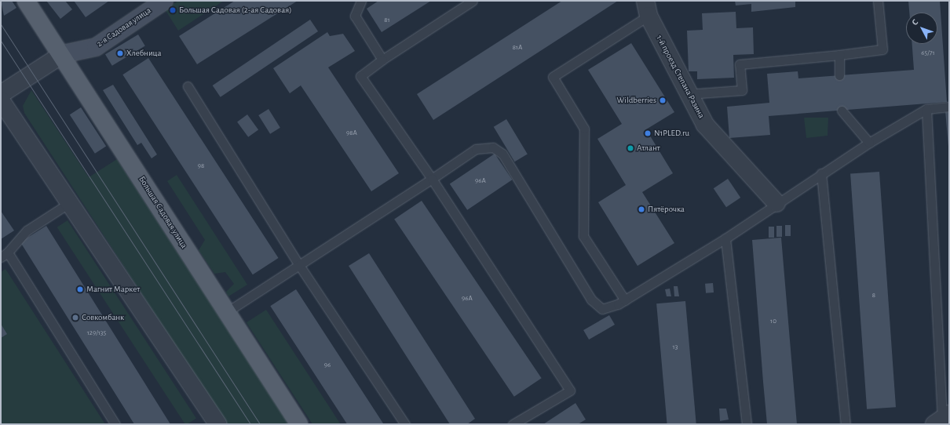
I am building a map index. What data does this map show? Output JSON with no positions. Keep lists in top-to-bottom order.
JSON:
{
  "streets": {
    "main road": ["2-я Садовая улица", "Большая Садовая улица"],
    "street": ["1-й проезд Степана Разина"]
  },
  "crossings": [
    ["2-я Садовая улица", "Большая Садовая улица"]
  ],
  "places": [
    "Большая Садовая (2-ая Садовая)",
    "Хлебница",
    "Wildberries",
    "N1PLED.ru",
    "Атлант",
    "Пятёрочка",
    "Магнит Маркет",
    "Совкомбанк"
  ],
  "house_numbers": [
    "81",
    "81А",
    "65/71",
    "98А",
    "98",
    "96А",
    "8",
    "96А",
    "10",
    "129/135",
    "13",
    "96"
  ],
  "north": "top left"
}
